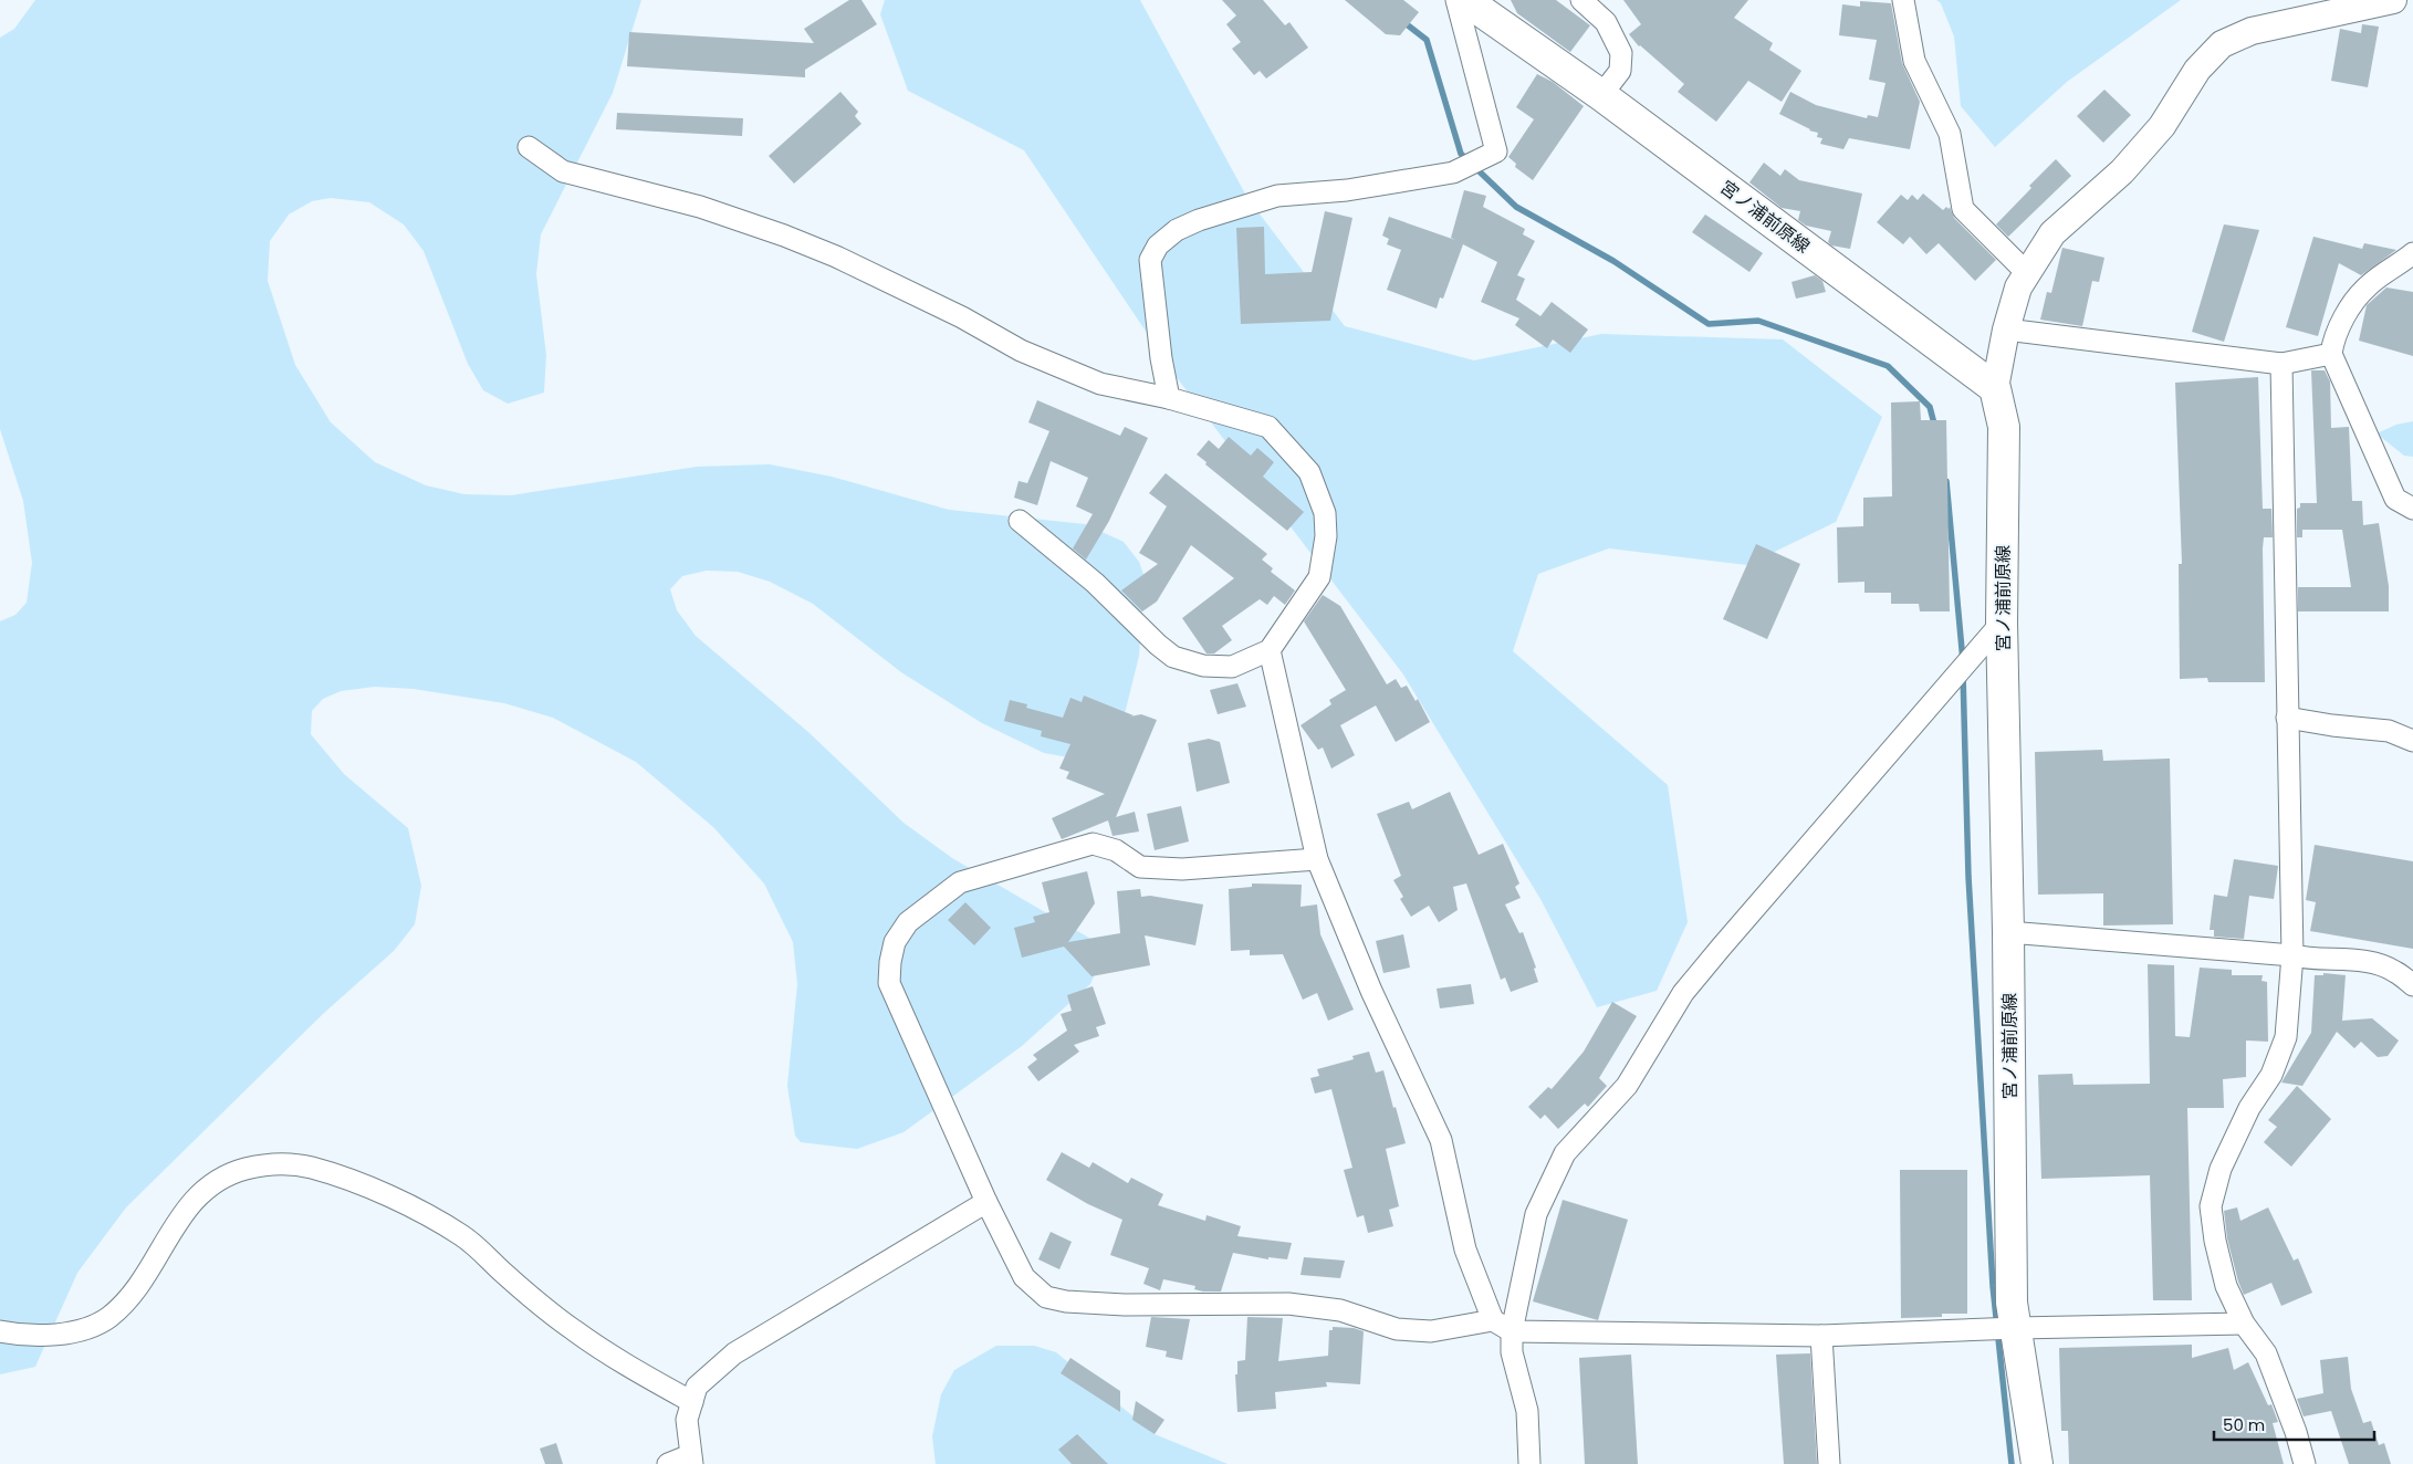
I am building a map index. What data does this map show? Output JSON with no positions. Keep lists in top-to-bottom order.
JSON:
{
  "streets": {
    "main road": ["宮ノ浦前原線"]
  },
  "scale_bar": "50 m"
}
